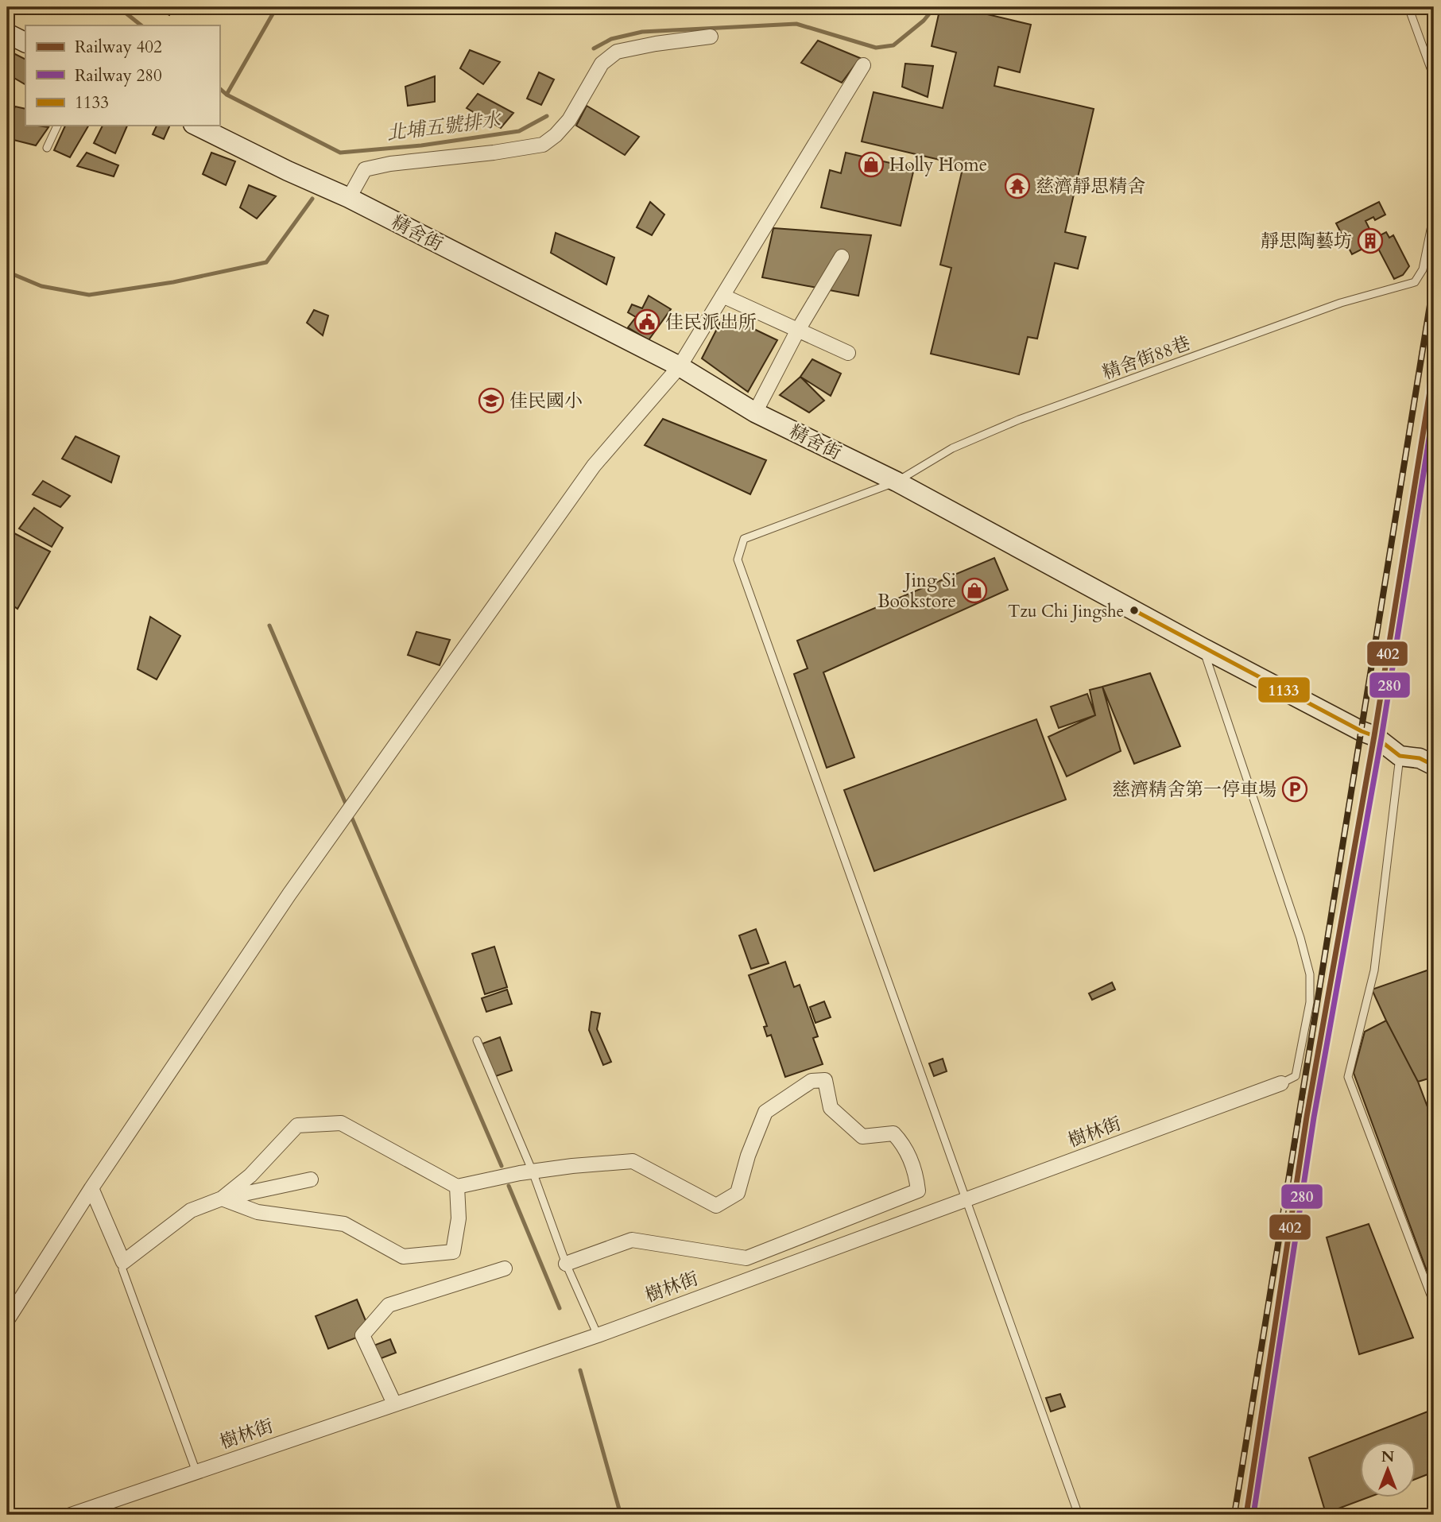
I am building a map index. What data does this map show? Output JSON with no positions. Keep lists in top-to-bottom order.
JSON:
{
  "streets": {
    "street": ["精舍街", "樹林街"],
    "lane": ["精舍街88巷"]
  },
  "crossings": [
    ["精舍街", "精舍街88巷"],
    ["精舍街88巷", "樹林街"]
  ],
  "water": ["北埔五號排水"],
  "places": {
    "shop": ["Holly Home", "Jing Si Bookstore"],
    "temple": ["慈濟靜思精舍"],
    "building": ["靜思陶藝坊"],
    "public building": ["佳民派出所"],
    "school or university": ["佳民國小"],
    "other": ["Tzu Chi Jingshe"],
    "parking": ["慈濟精舍第一停車場"]
  },
  "lines": ["rail line 402", "rail line 280", "transit line 1133"],
  "legend": ["Railway 402", "Railway 280", "1133"],
  "north": "top"
}
